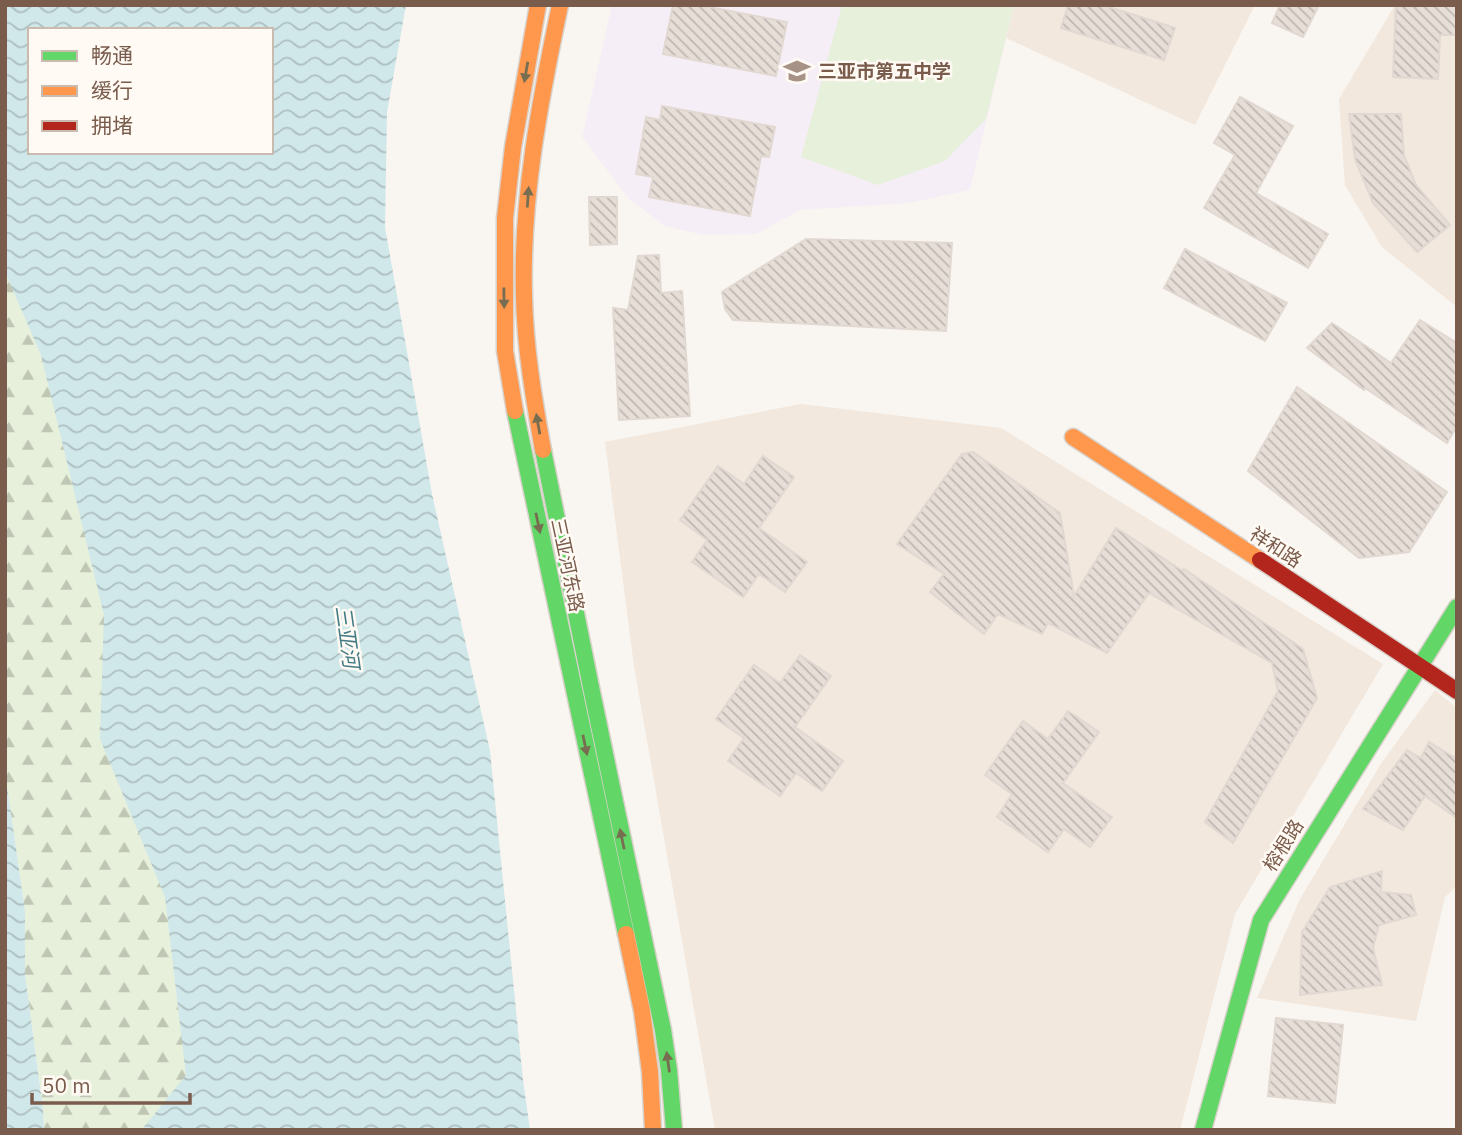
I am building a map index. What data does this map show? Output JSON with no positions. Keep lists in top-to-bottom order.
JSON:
{
  "streets": {
    "main road": ["祥和路", "三亚河东路", "榕根路"]
  },
  "crossings": [
    ["祥和路", "榕根路"]
  ],
  "water": ["三亚河"],
  "places": {
    "school or university": ["三亚市第五中学"]
  },
  "legend": ["畅通", "缓行", "拥堵"],
  "scale_bar": "50 m"
}
